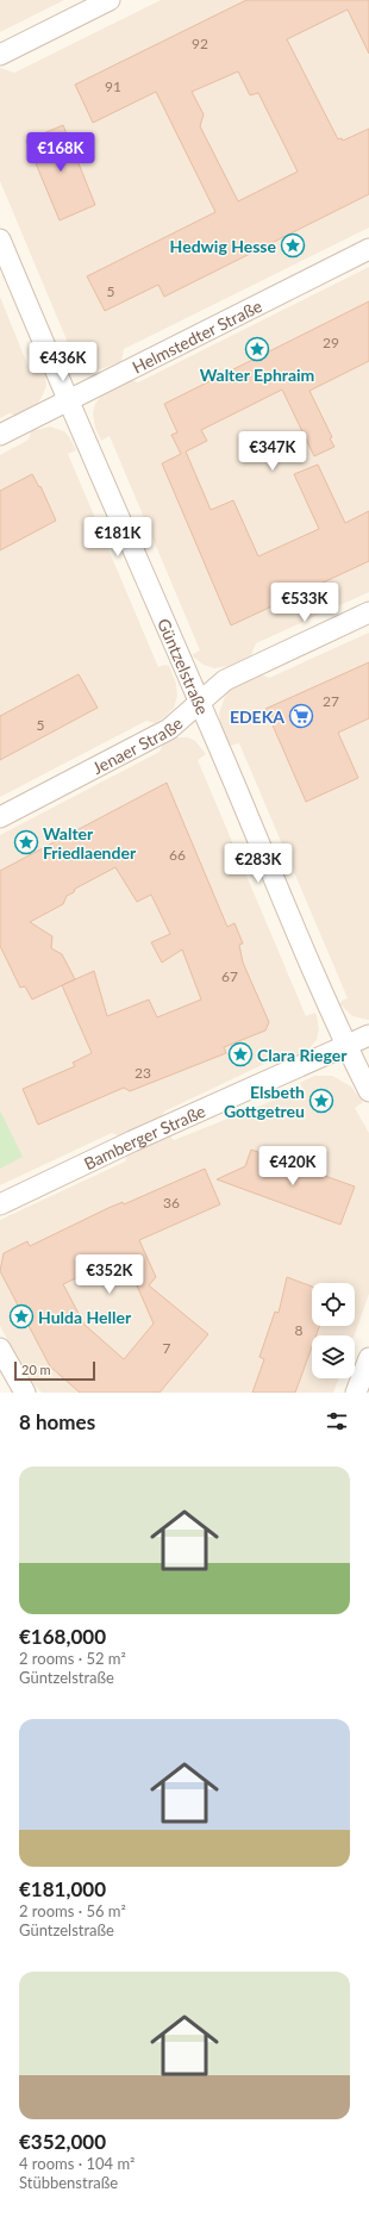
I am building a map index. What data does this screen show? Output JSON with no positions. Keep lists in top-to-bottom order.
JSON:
{
  "streets": {
    "street": [
      "Helmstedter Straße",
      "Güntzelstraße",
      "Jenaer Straße",
      "Bamberger Straße"
    ]
  },
  "crossings": [
    ["Helmstedter Straße", "Güntzelstraße"],
    ["Güntzelstraße", "Jenaer Straße"],
    ["Güntzelstraße", "Bamberger Straße"]
  ],
  "places": {
    "place": [
      "Hedwig Hesse",
      "Walter Ephraim",
      "Walter Friedlaender",
      "Clara Rieger",
      "Elsbeth Gottgetreu",
      "Hulda Heller"
    ],
    "supermarket": ["EDEKA"]
  },
  "house_numbers": [
    "92",
    "91",
    "5",
    "29",
    "27",
    "5",
    "66",
    "67",
    "23",
    "36",
    "8",
    "7"
  ],
  "scale_bar": "20 m",
  "page": {
    "price": [
      "€168K",
      "€436K",
      "€347K",
      "€181K",
      "€533K",
      "€283K",
      "€420K",
      "€352K"
    ],
    "scale": "20 m",
    "heading": "8 homes",
    "list": [
      {
        "name": "€168,000",
        "note": "2 rooms · 52 m² · Güntzelstraße"
      },
      {
        "name": "€181,000",
        "note": "2 rooms · 56 m² · Güntzelstraße"
      },
      {
        "name": "€352,000",
        "note": "4 rooms · 104 m² · Stübbenstraße"
      }
    ]
  }
}
